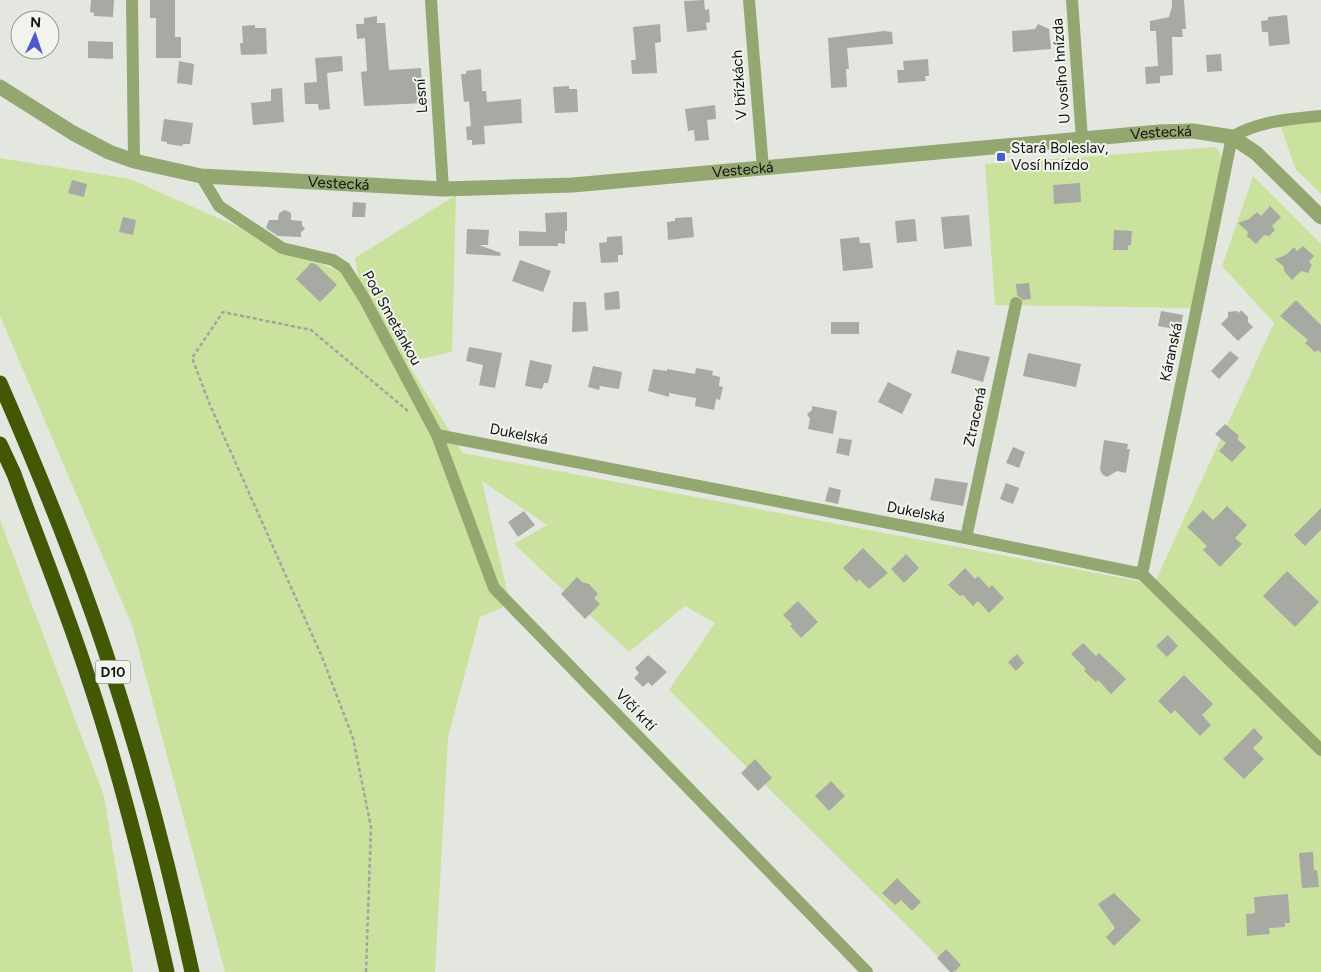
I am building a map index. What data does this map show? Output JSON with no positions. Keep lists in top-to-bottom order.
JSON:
{
  "streets": {
    "highway": ["D10"],
    "street": [
      "U vosího hnízda",
      "V břízkách",
      "Lesní",
      "Vestecká",
      "Pod Smetánkou",
      "Káranská",
      "Ztracená",
      "Dukelská",
      "Vlčí krtí"
    ]
  },
  "crossings": [
    ["U vosího hnízda", "Vestecká"],
    ["V břízkách", "Vestecká"],
    ["Lesní", "Vestecká"],
    ["Vestecká", "Pod Smetánkou"],
    ["Vestecká", "Káranská"],
    ["Pod Smetánkou", "Dukelská"],
    ["Pod Smetánkou", "Vlčí krtí"],
    ["Káranská", "Dukelská"],
    ["Ztracená", "Dukelská"],
    ["Dukelská", "Vlčí krtí"]
  ],
  "places": {
    "transit": ["Stará Boleslav, Vosí hnízdo"]
  },
  "north": "top"
}
